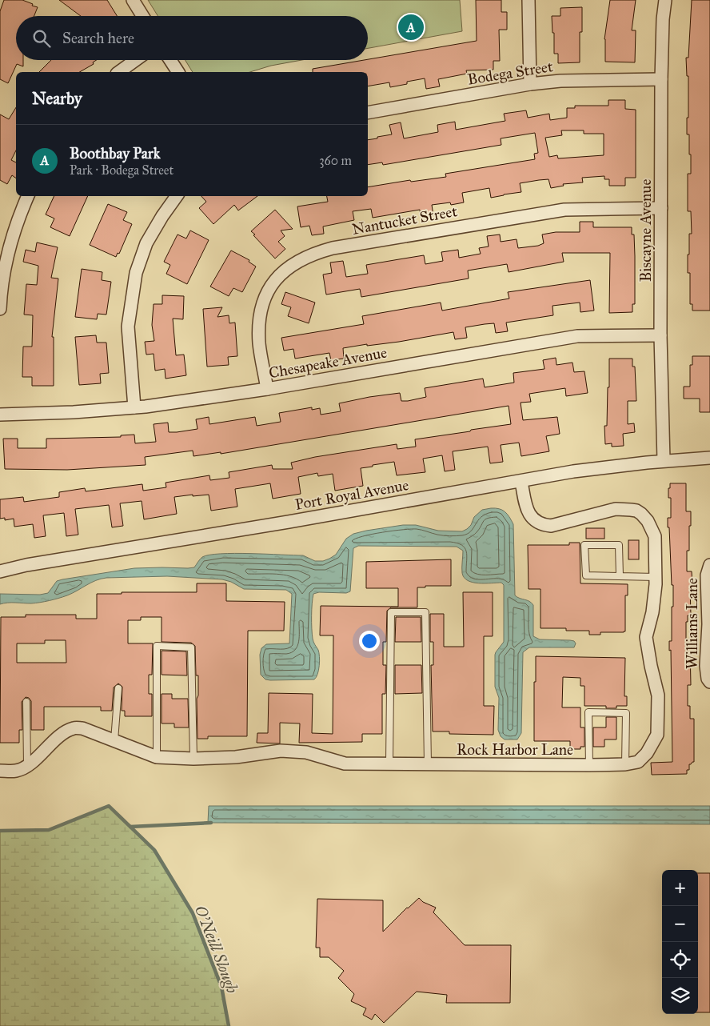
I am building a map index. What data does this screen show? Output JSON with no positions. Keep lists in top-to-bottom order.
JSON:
{
  "streets": {
    "street": [
      "Bodega Street",
      "Nantucket Street",
      "Biscayne Avenue",
      "Chesapeake Avenue",
      "Port Royal Avenue",
      "Williams Lane",
      "Rock Harbor Lane"
    ]
  },
  "crossings": [
    ["Bodega Street", "Biscayne Avenue"],
    ["Nantucket Street", "Biscayne Avenue"],
    ["Nantucket Street", "Chesapeake Avenue"],
    ["Biscayne Avenue", "Chesapeake Avenue"],
    ["Biscayne Avenue", "Port Royal Avenue"],
    ["Port Royal Avenue", "Rock Harbor Lane"]
  ],
  "water": ["O'Neill Slough"],
  "page": {
    "pins": "A",
    "search": "Search here",
    "heading": "Nearby",
    "list": [
      {
        "mark": "A",
        "name": "Boothbay Park",
        "note": "Park · Bodega Street",
        "value": "360 m"
      }
    ],
    "map_buttons": ["+", "−"]
  }
}
